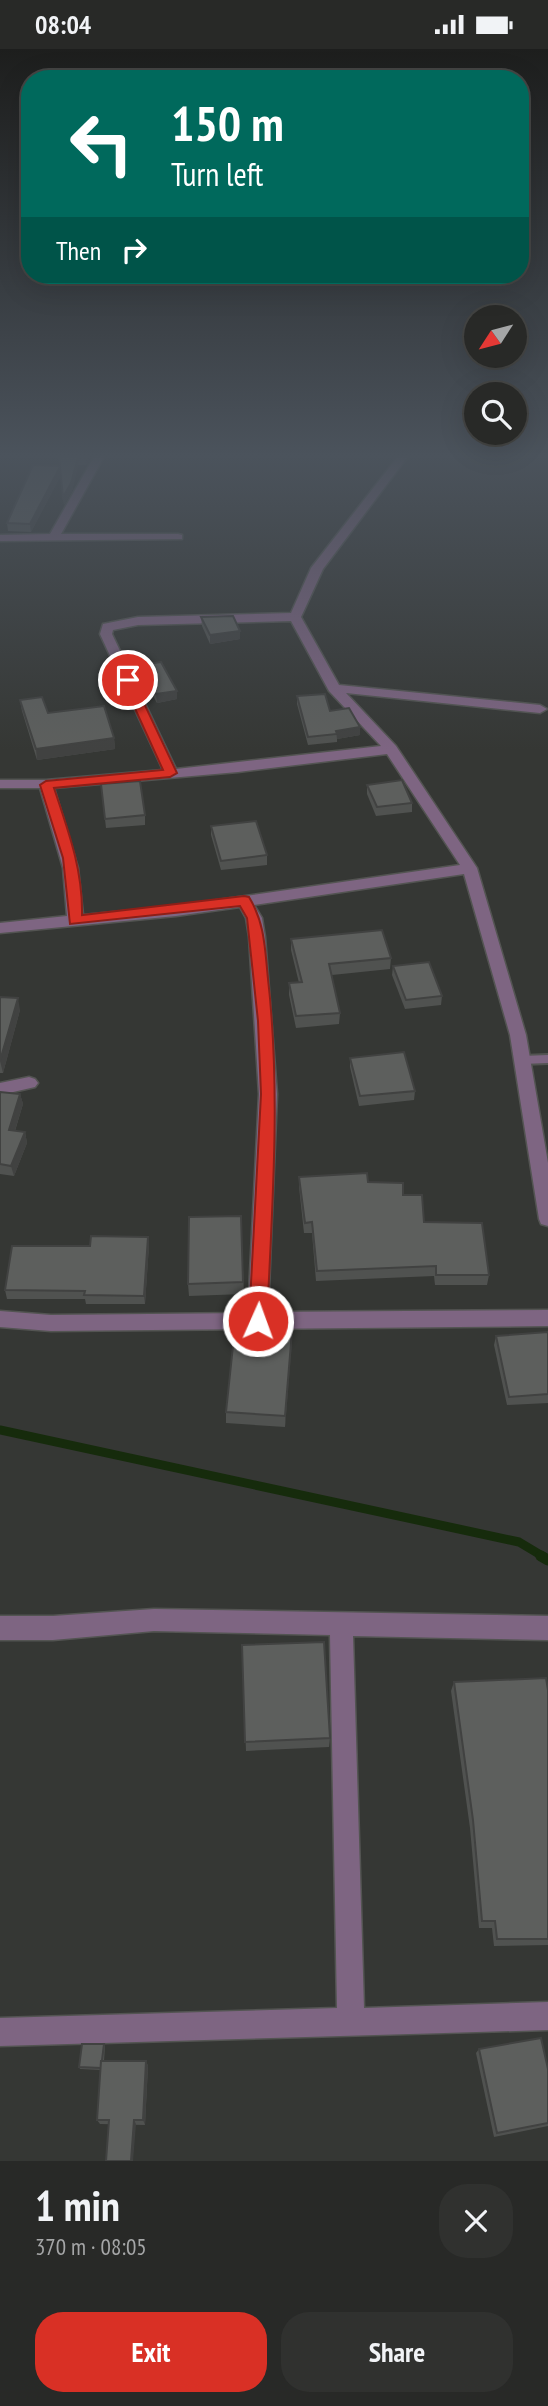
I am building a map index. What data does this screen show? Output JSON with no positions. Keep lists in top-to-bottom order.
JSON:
{
  "north": "bottom left",
  "page": {
    "status": "08:04",
    "turn": ["150 m", "Turn left"],
    "then": "Then",
    "heading": ["1 min", "370 m · 08:05"],
    "buttons": ["Exit", "Share"]
  }
}
